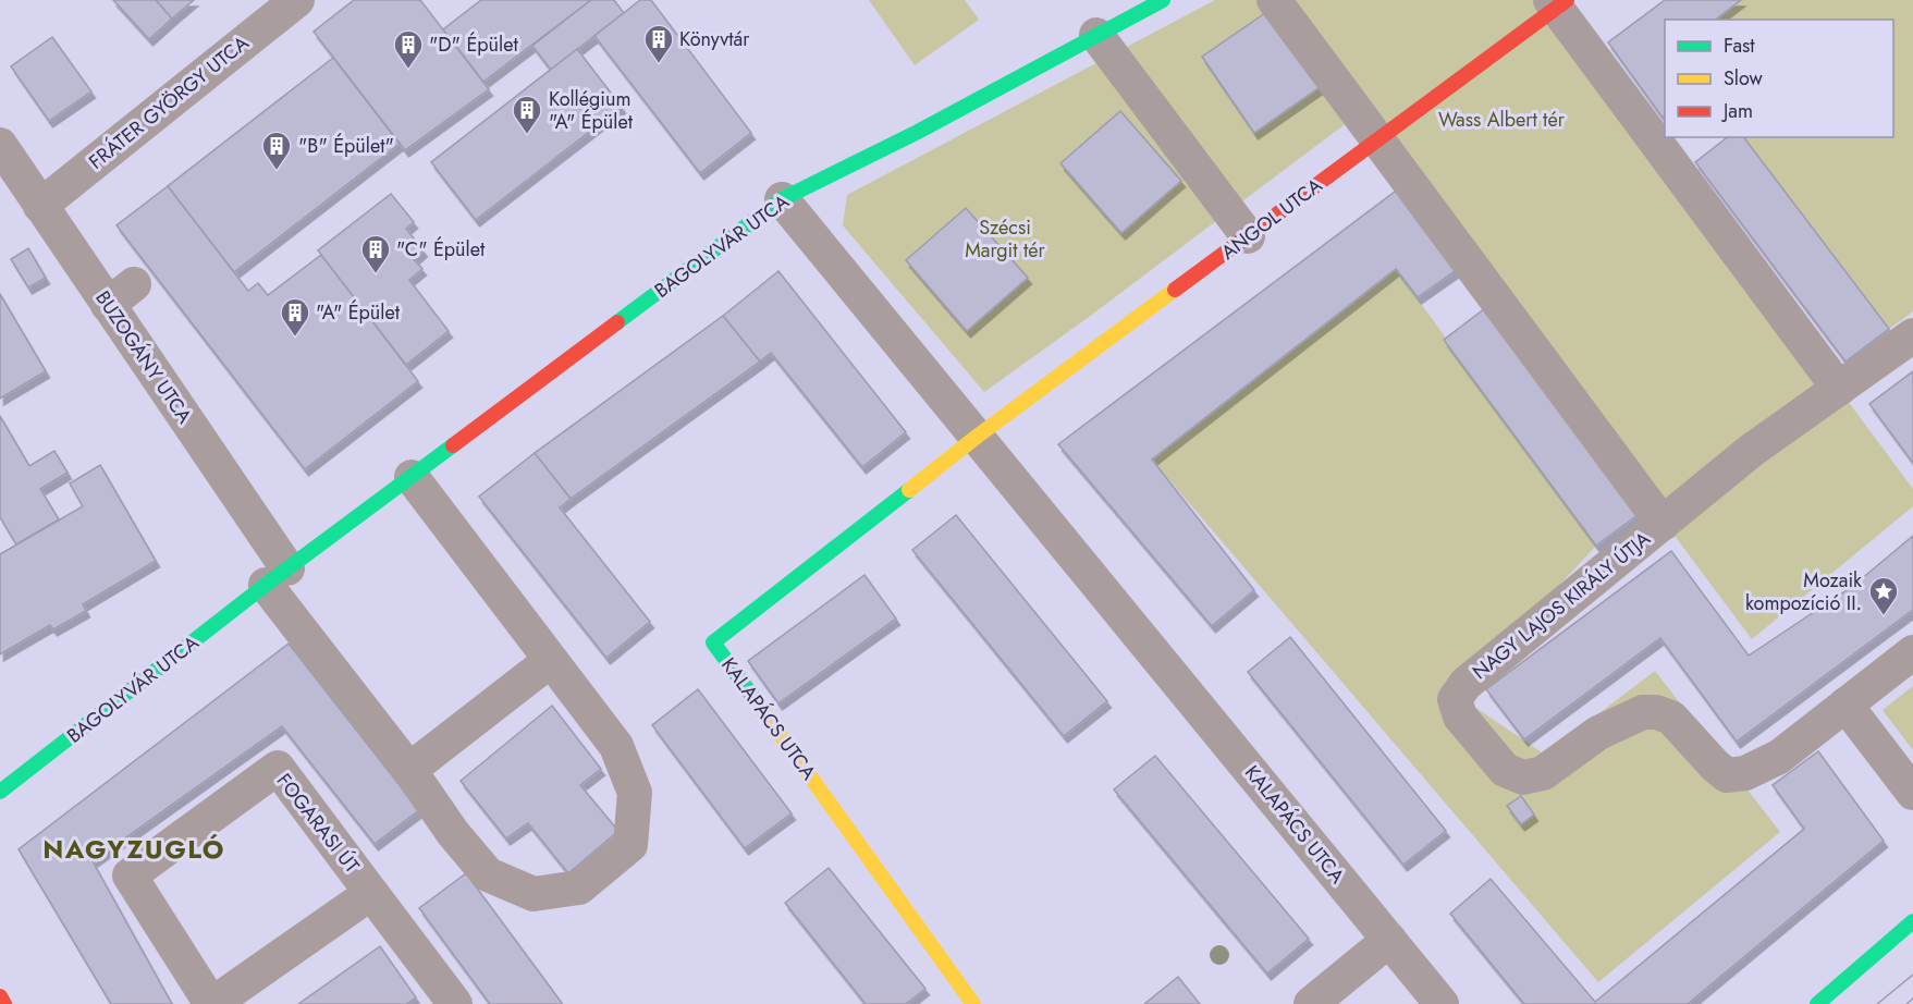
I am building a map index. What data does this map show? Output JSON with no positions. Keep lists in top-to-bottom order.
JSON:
{
  "streets": {
    "street": [
      "FRÁTER GYÖRGY UTCA",
      "ANGOL UTCA",
      "BAGOLYVÁR UTCA",
      "BUZOGÁNY UTCA",
      "NAGY LAJOS KIRÁLY ÚTJA",
      "KALAPÁCS UTCA",
      "FOGARASI ÚT"
    ]
  },
  "crossings": [
    ["FRÁTER GYÖRGY UTCA", "BUZOGÁNY UTCA"],
    ["ANGOL UTCA", "KALAPÁCS UTCA"],
    ["BAGOLYVÁR UTCA", "BUZOGÁNY UTCA"],
    ["BAGOLYVÁR UTCA", "KALAPÁCS UTCA"]
  ],
  "districts": ["NAGYZUGLÓ"],
  "parks": ["Wass Albert tér", "Szécsi Margit tér"],
  "places": {
    "building": [
      "Könyvtár",
      "\"D\" Épület",
      "Kollégium \"A\" Épület",
      "\"B\" Épület\"",
      "\"C\" Épület",
      "\"A\" Épület"
    ],
    "place": ["Mozaik kompozíció II."]
  },
  "legend": ["Fast", "Slow", "Jam"]
}
